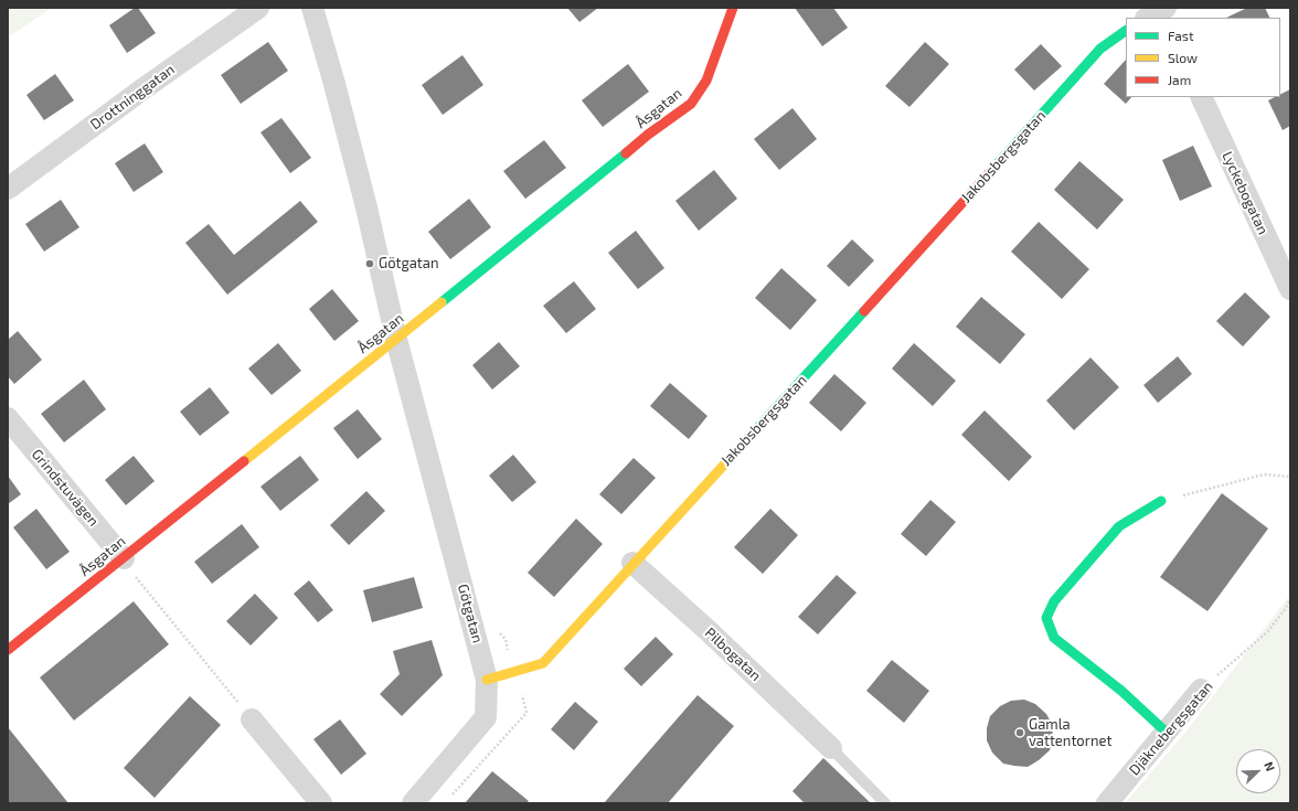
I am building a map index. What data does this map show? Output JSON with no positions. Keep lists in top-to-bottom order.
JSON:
{
  "streets": {
    "street": [
      "Drottninggatan",
      "Åsgatan",
      "Jakobsbergsgatan",
      "Lyckebogatan",
      "Grindstuvägen",
      "Götgatan",
      "Pilbogatan",
      "Djäknebergsgatan"
    ]
  },
  "crossings": [
    ["Åsgatan", "Grindstuvägen"],
    ["Åsgatan", "Götgatan"],
    ["Jakobsbergsgatan", "Götgatan"],
    ["Jakobsbergsgatan", "Pilbogatan"]
  ],
  "places": ["Götgatan", "Gamla vattentornet"],
  "legend": ["Fast", "Slow", "Jam"],
  "north": "top right"
}
